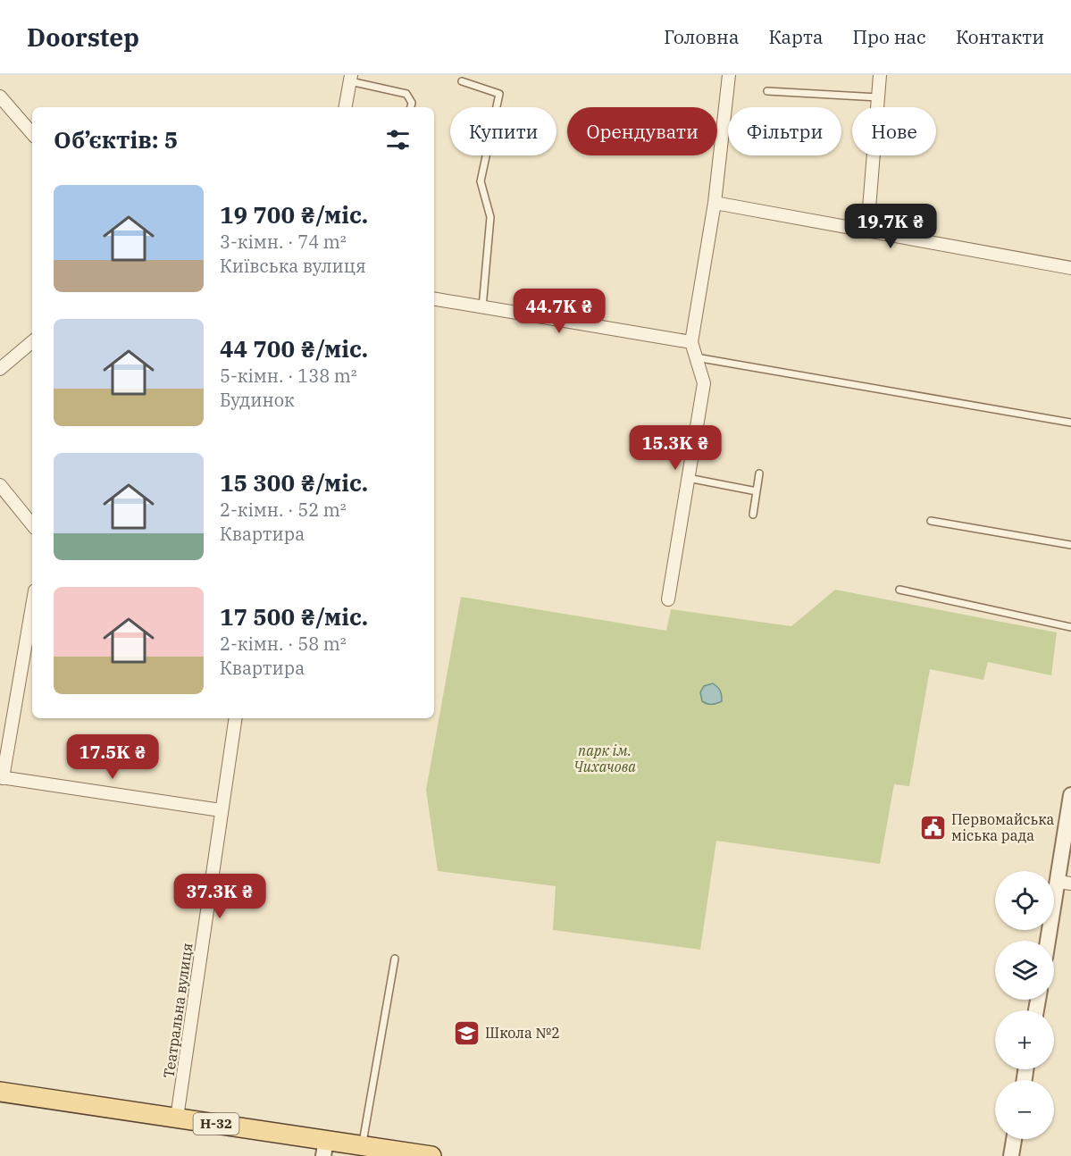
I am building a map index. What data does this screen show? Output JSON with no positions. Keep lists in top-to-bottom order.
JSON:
{
  "streets": {
    "main road": ["Н-32"],
    "street": ["Театральна вулиця"]
  },
  "crossings": [
    ["Театральна вулиця", "Н-32"]
  ],
  "parks": ["парк ім. Чихачова"],
  "places": {
    "public building": ["Первомайська міська рада"],
    "school or university": ["Школа №2"]
  },
  "page": {
    "header": "Doorstep",
    "nav": [
      "Головна",
      "Карта",
      "Про нас",
      "Контакти"
    ],
    "chip": [
      "Купити",
      "Орендувати",
      "Фільтри",
      "Нове"
    ],
    "heading": "Об’єктів: 5",
    "list": [
      {
        "name": "19 700 ₴/міс.",
        "note": "3-кімн. · 74 m² · Київська вулиця"
      },
      {
        "name": "44 700 ₴/міс.",
        "note": "5-кімн. · 138 m² · Будинок"
      },
      {
        "name": "15 300 ₴/міс.",
        "note": "2-кімн. · 52 m² · Квартира"
      },
      {
        "name": "17 500 ₴/міс.",
        "note": "2-кімн. · 58 m² · Квартира"
      }
    ],
    "price": [
      "19.7K ₴",
      "44.7K ₴",
      "15.3K ₴",
      "17.5K ₴",
      "37.3K ₴"
    ],
    "map_buttons": ["+", "−"]
  }
}
